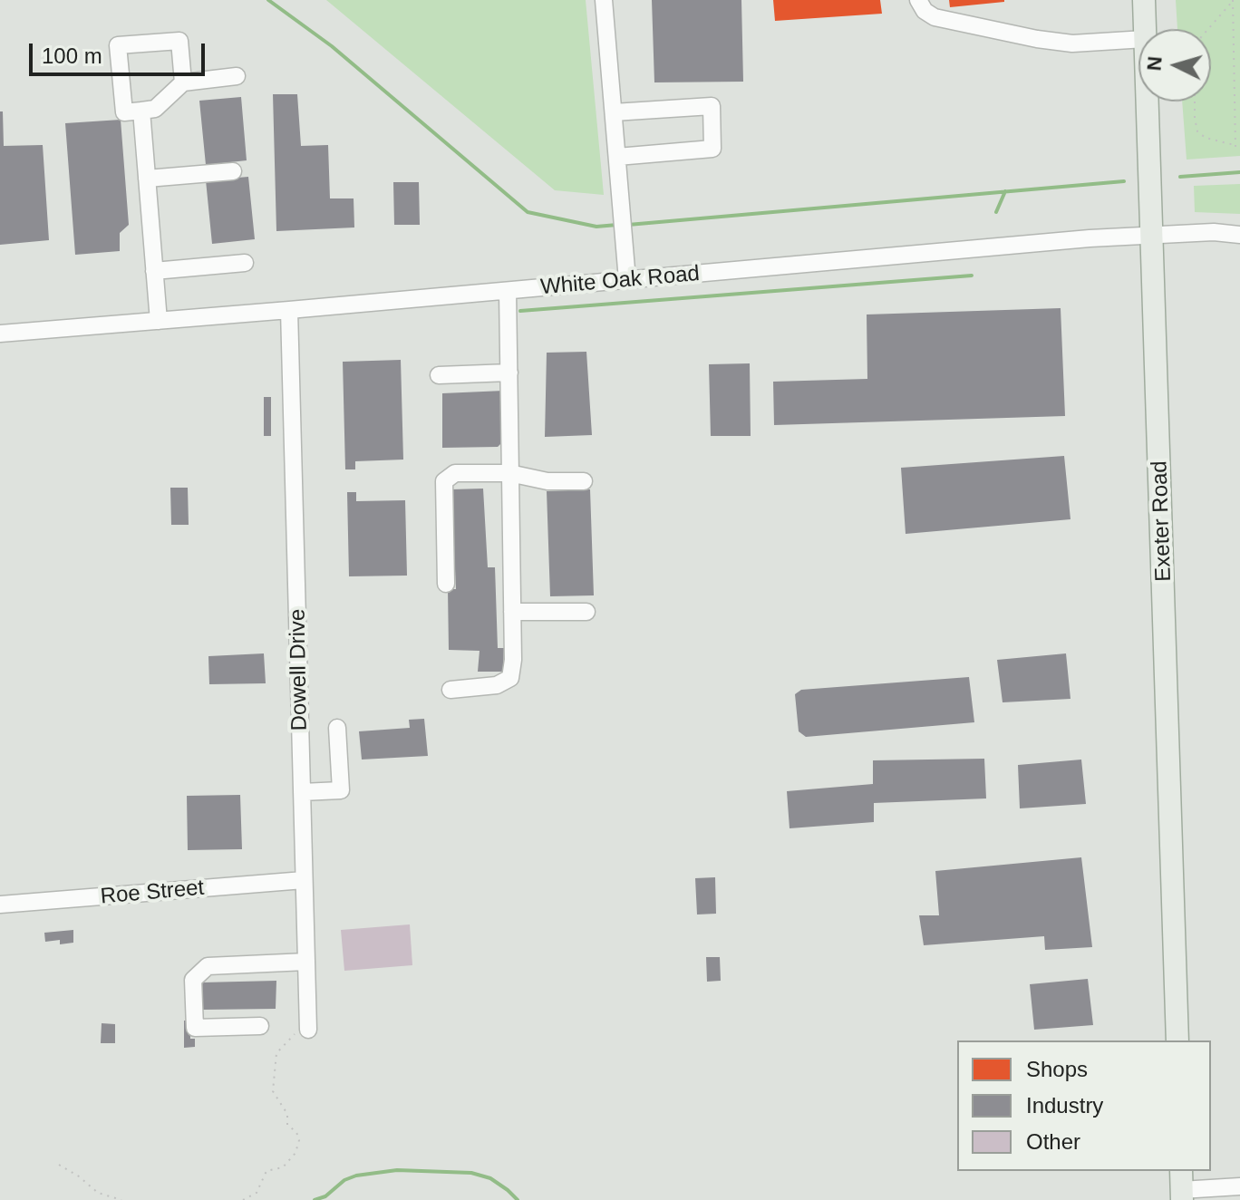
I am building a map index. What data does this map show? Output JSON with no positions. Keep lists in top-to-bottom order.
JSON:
{
  "streets": {
    "main road": ["Exeter Road"],
    "street": ["White Oak Road", "Dowell Drive", "Roe Street"]
  },
  "crossings": [
    ["White Oak Road", "Exeter Road"],
    ["White Oak Road", "Dowell Drive"],
    ["Dowell Drive", "Roe Street"]
  ],
  "legend": ["Shops", "Industry", "Other"],
  "scale_bar": "100 m",
  "north": "left"
}
